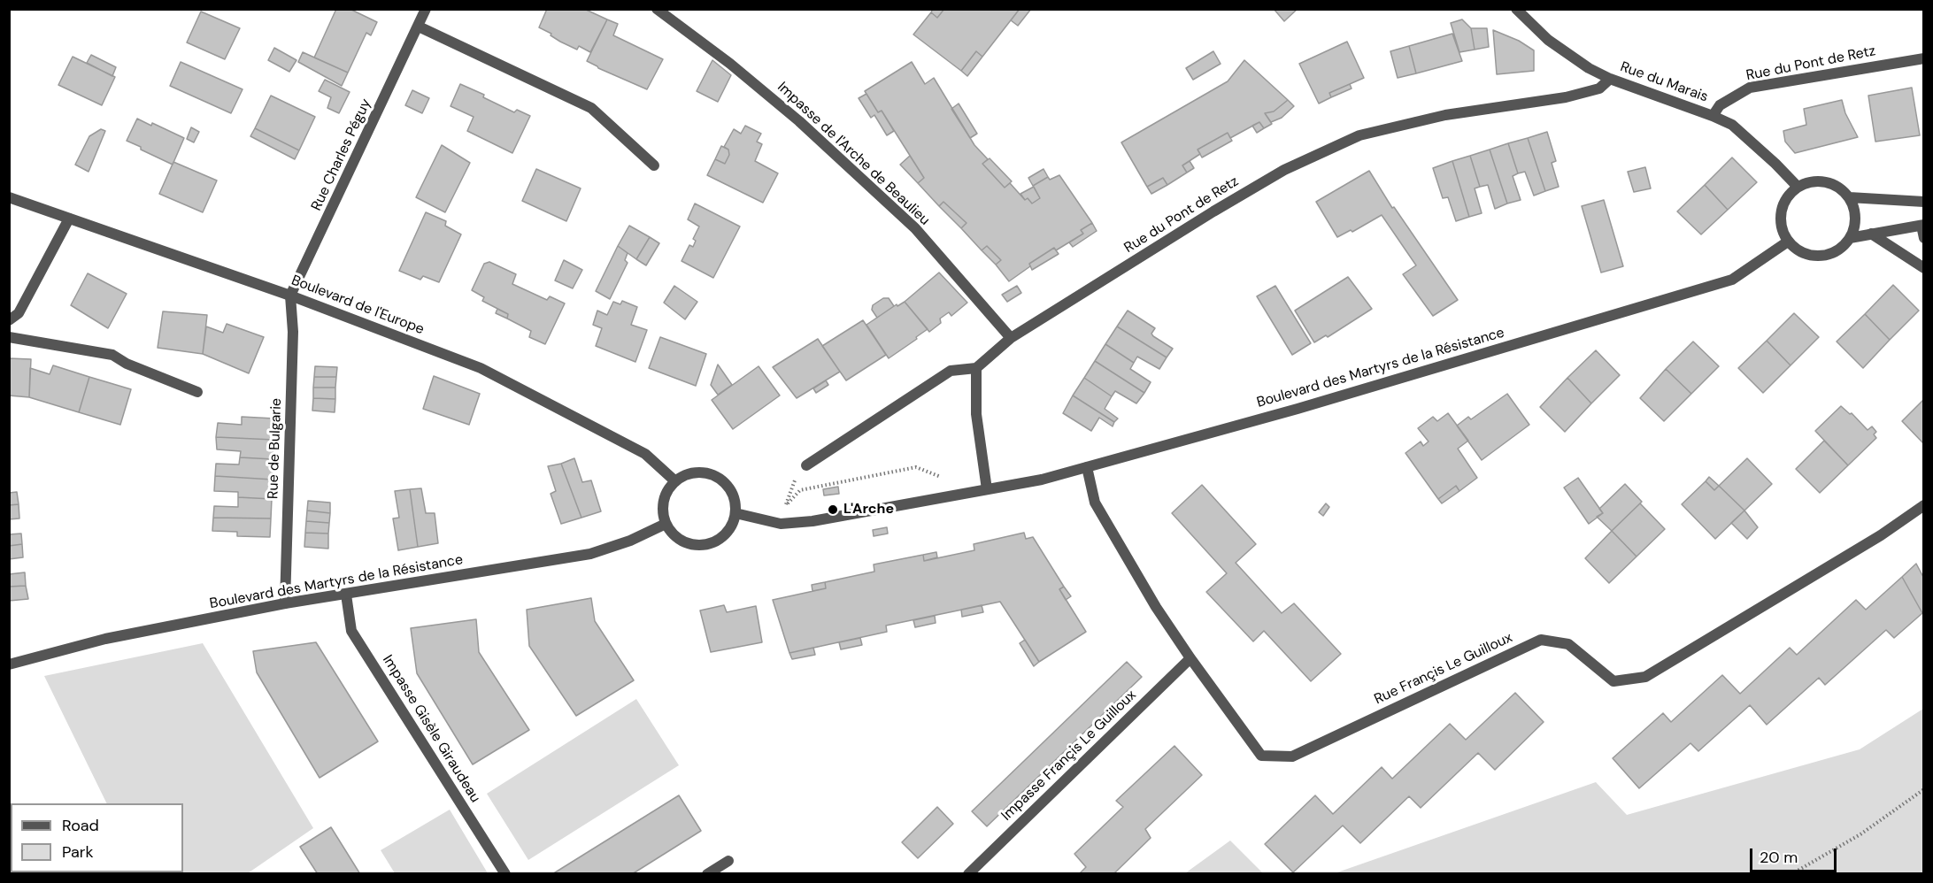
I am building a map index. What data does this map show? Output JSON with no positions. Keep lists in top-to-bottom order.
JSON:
{
  "streets": {
    "street": [
      "Rue du Pont de Retz",
      "Rue du Marais",
      "Impasse de l'Arche de Beaulieu",
      "Rue Charles Péguy",
      "Boulevard de l'Europe",
      "Boulevard des Martyrs de la Résistance",
      "Rue de Bulgarie",
      "Rue Françis Le Guilloux",
      "Impasse Gisèle Giraudeau",
      "Impasse Françis Le Guilloux"
    ]
  },
  "crossings": [
    ["Rue du Pont de Retz", "Rue du Marais"],
    ["Rue du Pont de Retz", "Impasse de l'Arche de Beaulieu"],
    ["Rue du Marais", "Boulevard des Martyrs de la Résistance"],
    ["Rue Charles Péguy", "Boulevard de l'Europe"],
    ["Rue Charles Péguy", "Rue de Bulgarie"],
    ["Boulevard de l'Europe", "Boulevard des Martyrs de la Résistance"],
    ["Boulevard de l'Europe", "Rue de Bulgarie"],
    ["Boulevard des Martyrs de la Résistance", "Rue de Bulgarie"],
    ["Boulevard des Martyrs de la Résistance", "Rue Françis Le Guilloux"],
    ["Boulevard des Martyrs de la Résistance", "Impasse Gisèle Giraudeau"],
    ["Rue Françis Le Guilloux", "Impasse Françis Le Guilloux"]
  ],
  "places": ["L'Arche"],
  "legend": ["Road", "Park"],
  "scale_bar": "20 m"
}
